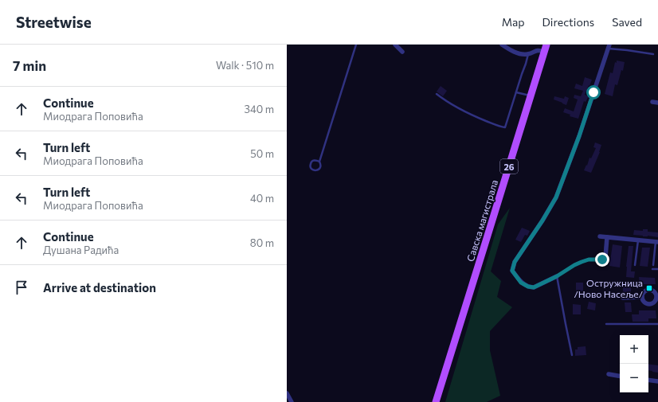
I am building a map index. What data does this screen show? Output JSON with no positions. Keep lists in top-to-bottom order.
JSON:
{
  "streets": {
    "main road": ["26", "Савска магистрала"]
  },
  "places": {
    "transit": ["Остружница /Ново Насеље/"]
  },
  "page": {
    "header": "Streetwise",
    "nav": ["Map", "Directions", "Saved"],
    "heading": ["7 min", "Walk · 510 m"],
    "list": [
      ["Continue", "Миодрага Поповића", "340 m"],
      ["Turn left", "Миодрага Поповића", "50 m"],
      ["Turn left", "Миодрага Поповића", "40 m"],
      ["Continue", "Душана Радића", "80 m"],
      "Arrive at destination"
    ],
    "map_buttons": ["+", "−"]
  }
}
